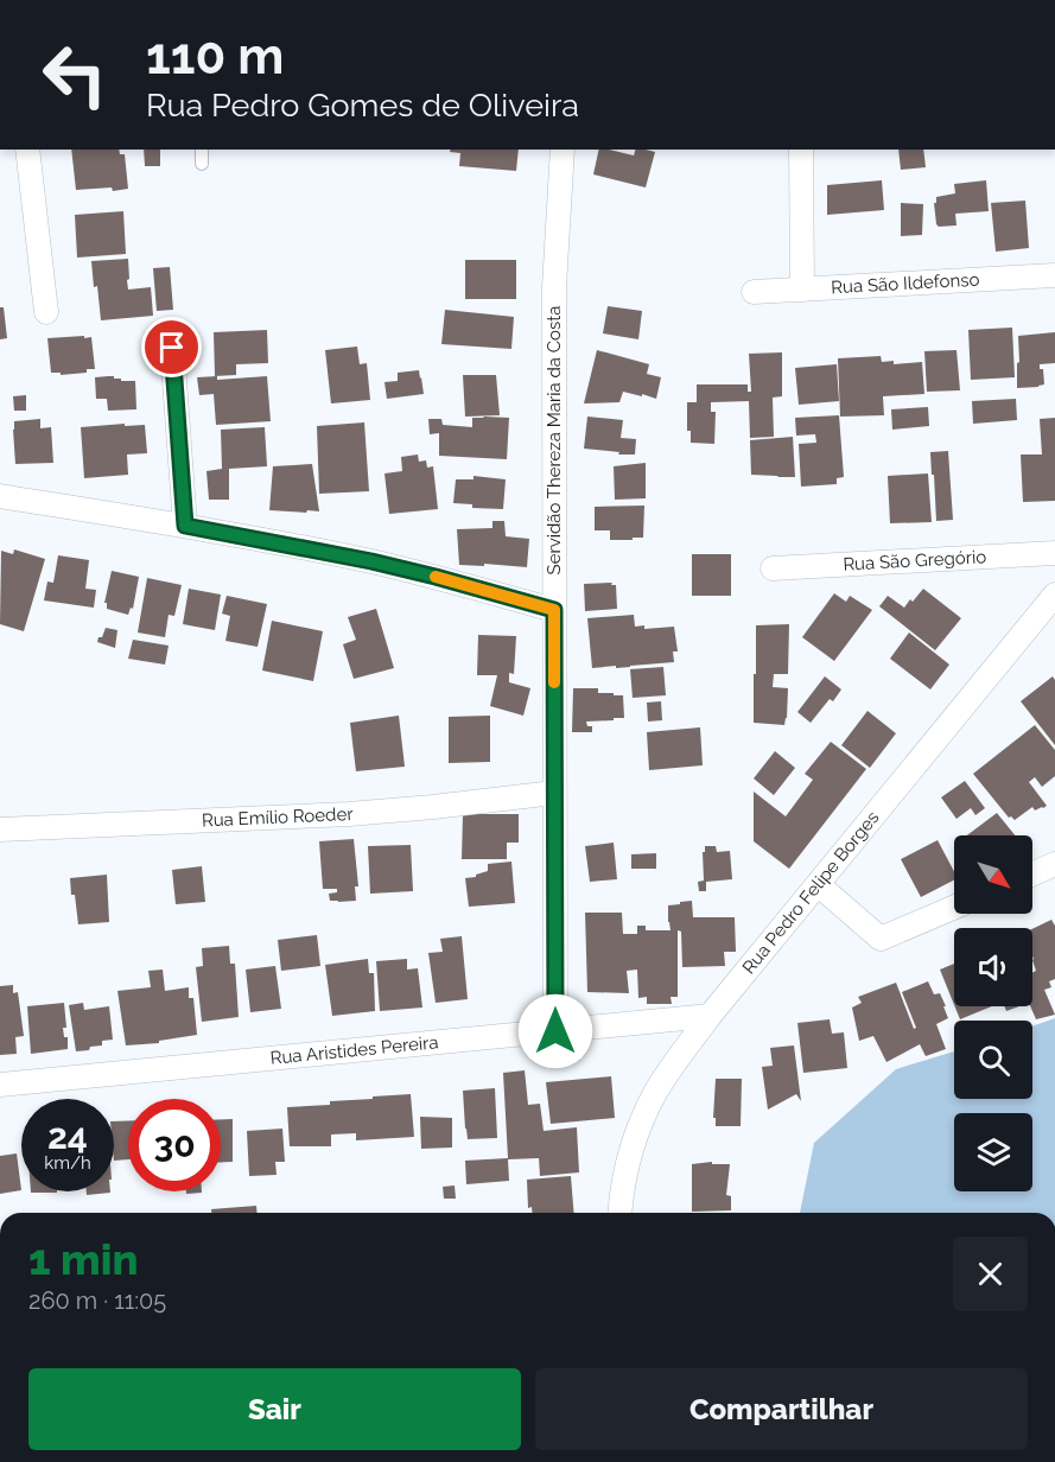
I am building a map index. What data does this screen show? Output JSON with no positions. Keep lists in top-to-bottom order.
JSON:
{
  "streets": {
    "street": [
      "Rua São Ildefonso",
      "Servidão Thereza Maria da Costa",
      "Rua São Gregório",
      "Rua Emílio Roeder",
      "Rua Pedro Felipe Borges",
      "Rua Aristides Pereira"
    ]
  },
  "crossings": [
    ["Servidão Thereza Maria da Costa", "Rua Emílio Roeder"],
    ["Servidão Thereza Maria da Costa", "Rua Aristides Pereira"],
    ["Rua Pedro Felipe Borges", "Rua Aristides Pereira"]
  ],
  "north": "bottom right",
  "page": {
    "turn": ["110 m", "Rua Pedro Gomes de Oliveira"],
    "speed": "24 km/h",
    "limit": "30",
    "heading": ["1 min", "260 m · 11:05"],
    "buttons": ["Sair", "Compartilhar"]
  }
}
